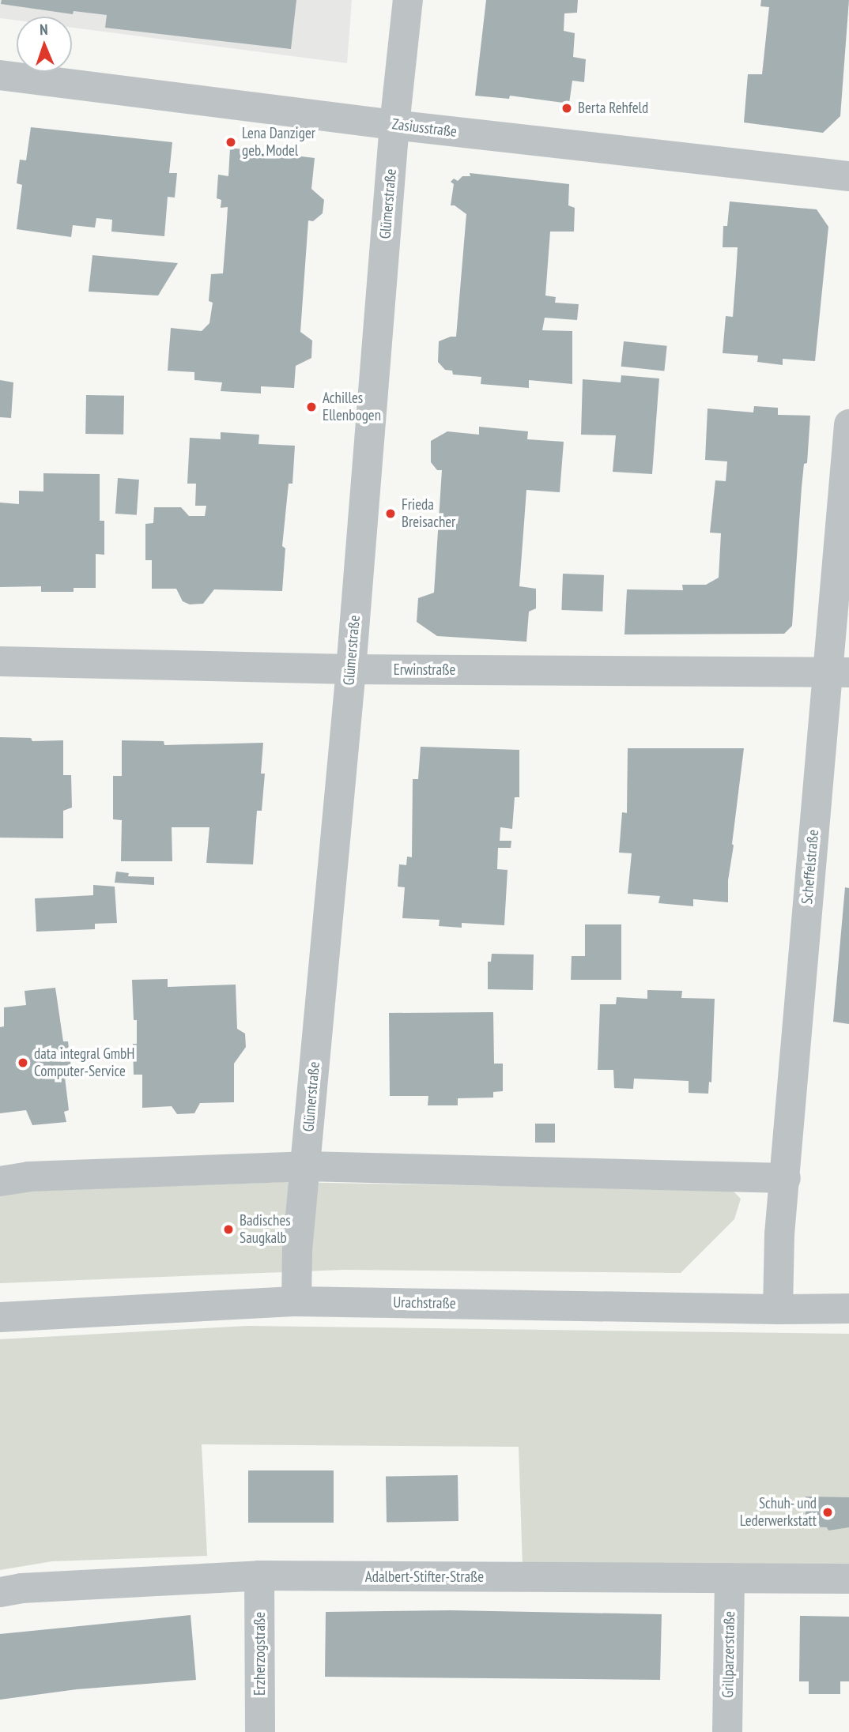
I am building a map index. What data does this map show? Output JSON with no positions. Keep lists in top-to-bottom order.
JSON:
{
  "streets": {
    "street": [
      "Zasiusstraße",
      "Glümerstraße",
      "Erwinstraße",
      "Scheffelstraße",
      "Urachstraße",
      "Adalbert-Stifter-Straße",
      "Erzherzogstraße",
      "Grillparzerstraße"
    ]
  },
  "crossings": [
    ["Zasiusstraße", "Glümerstraße"],
    ["Glümerstraße", "Erwinstraße"],
    ["Glümerstraße", "Urachstraße"],
    ["Erwinstraße", "Scheffelstraße"],
    ["Scheffelstraße", "Urachstraße"],
    ["Adalbert-Stifter-Straße", "Erzherzogstraße"],
    ["Adalbert-Stifter-Straße", "Grillparzerstraße"]
  ],
  "places": [
    "Berta Rehfeld",
    "Lena Danziger geb. Model",
    "Achilles Ellenbogen",
    "Frieda Breisacher",
    "data integral GmbH Computer-Service",
    "Badisches Saugkalb",
    "Schuh- und Lederwerkstatt"
  ],
  "north": "top"
}
